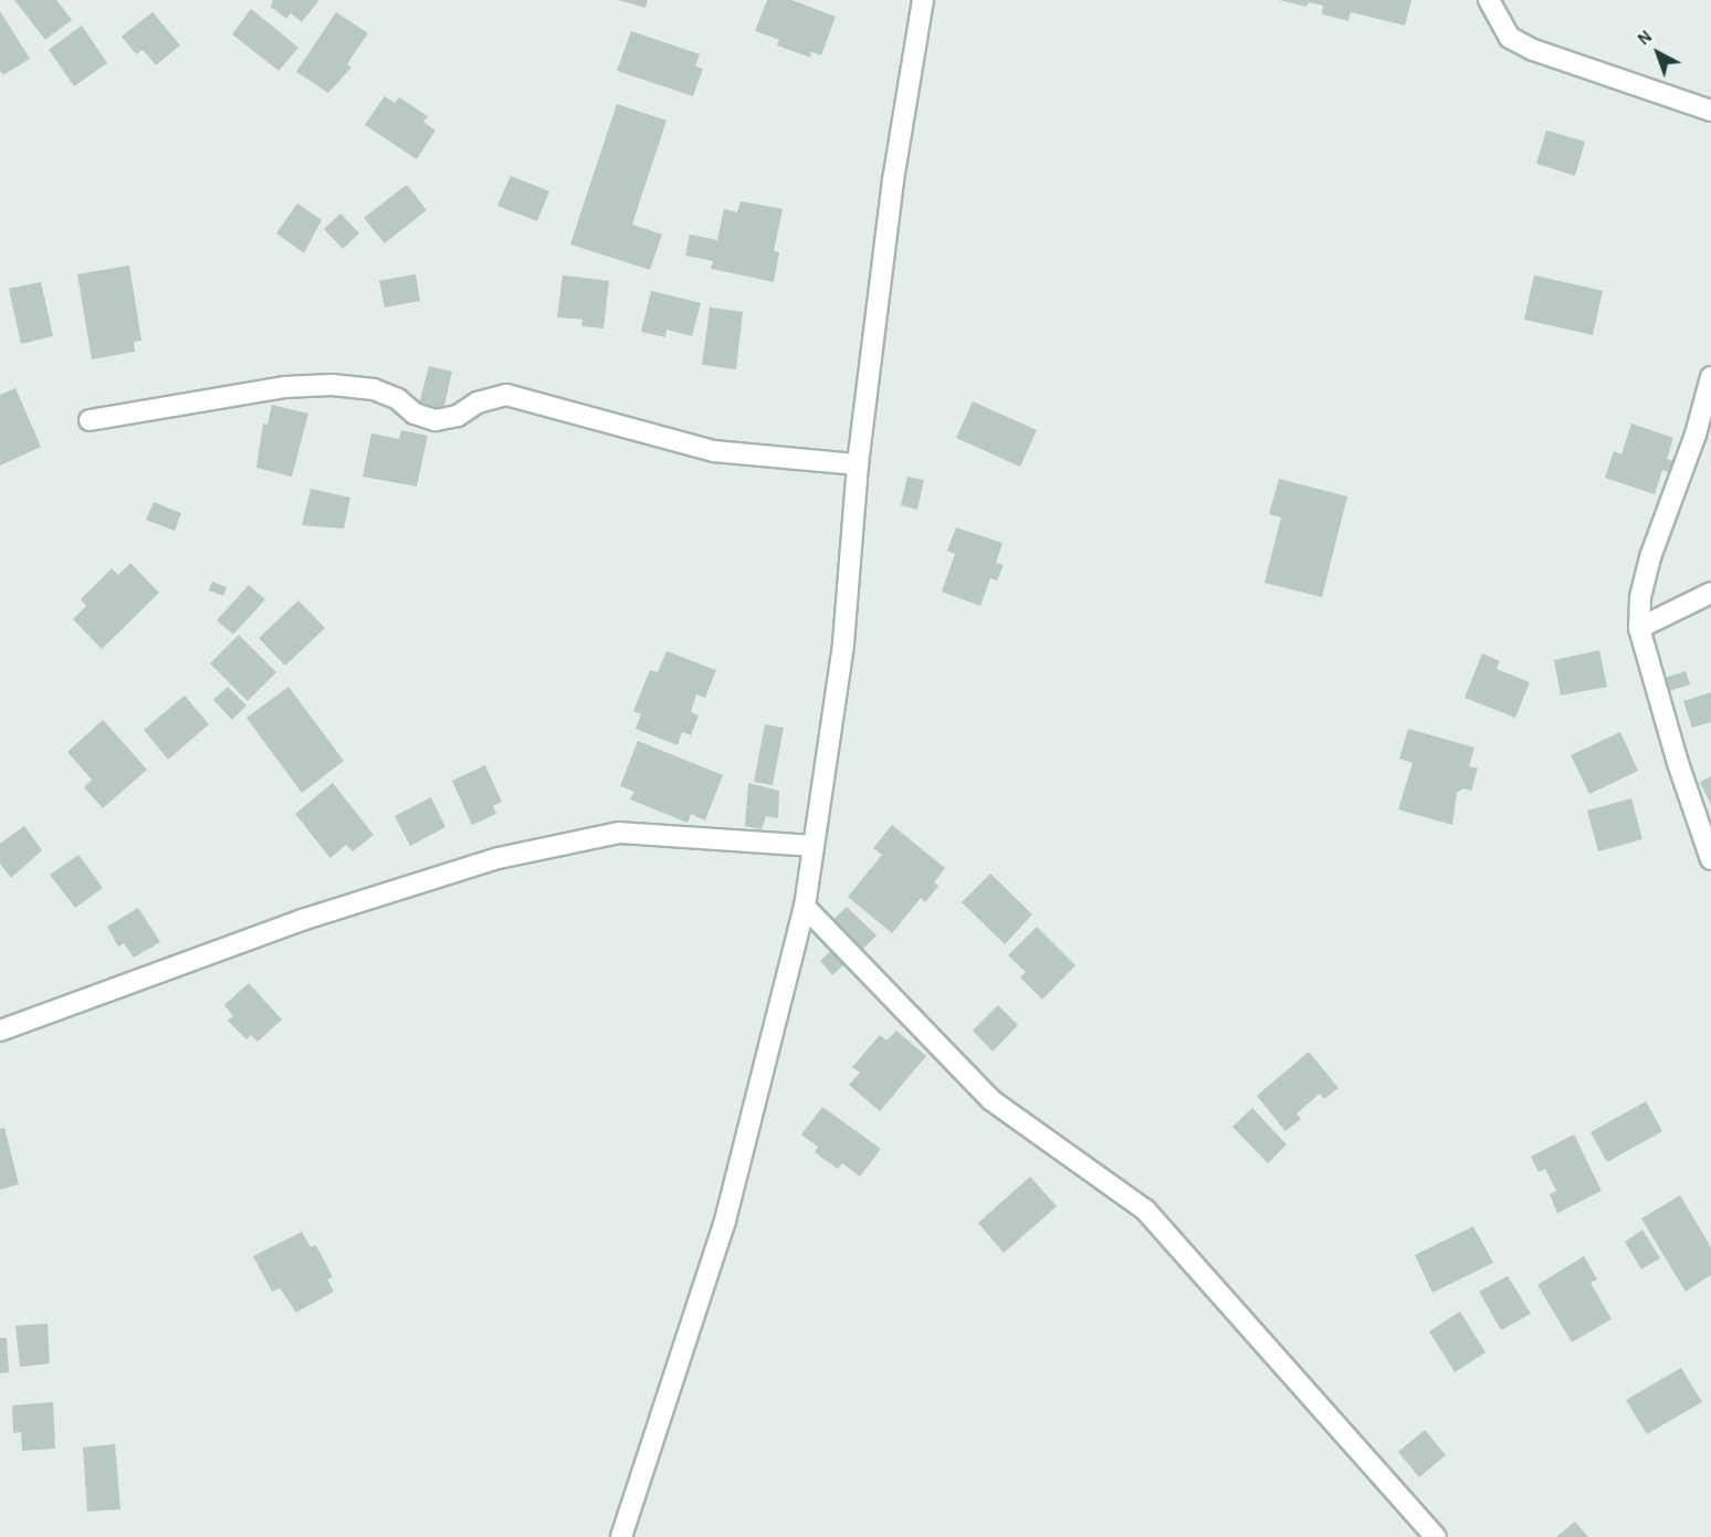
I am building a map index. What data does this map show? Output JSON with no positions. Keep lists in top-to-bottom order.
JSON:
{
  "north": "top left"
}
